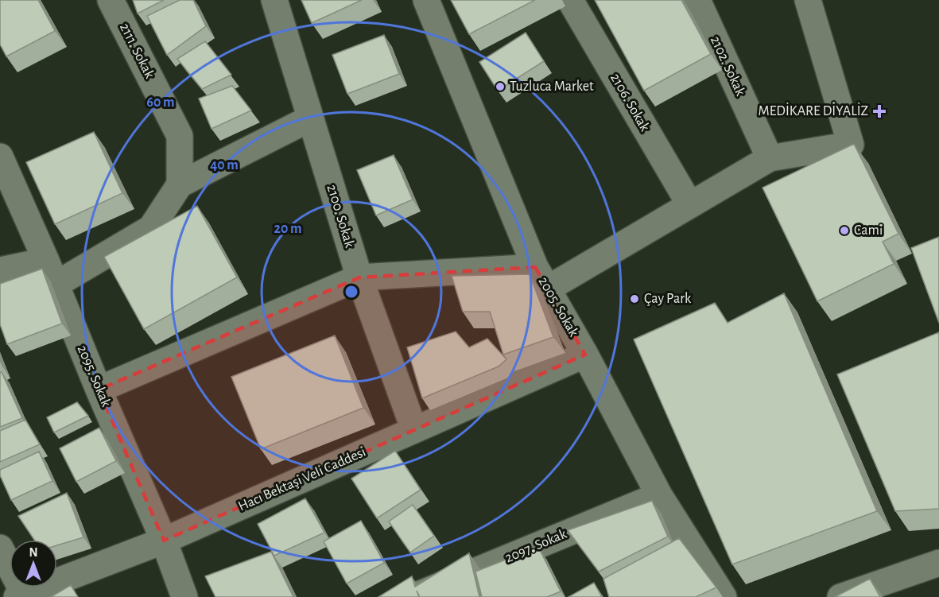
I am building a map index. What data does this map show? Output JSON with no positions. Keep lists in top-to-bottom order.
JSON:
{
  "streets": {
    "street": [
      "2111. Sokak",
      "2102. Sokak",
      "2106. Sokak",
      "2100. Sokak",
      "2005. Sokak",
      "2095. Sokak",
      "Hacı Bektaşi Veli Caddesi",
      "2097. Sokak"
    ]
  },
  "crossings": [
    ["2100. Sokak", "Hacı Bektaşi Veli Caddesi"],
    ["2005. Sokak", "Hacı Bektaşi Veli Caddesi"],
    ["2005. Sokak", "2097. Sokak"],
    ["2095. Sokak", "Hacı Bektaşi Veli Caddesi"]
  ],
  "places": {
    "other": ["Tuzluca Market", "Cami", "Çay Park"],
    "health": ["MEDİKARE DİYALİZ"]
  },
  "north": "top",
  "rings": ["60 m", "40 m", "20 m"]
}
